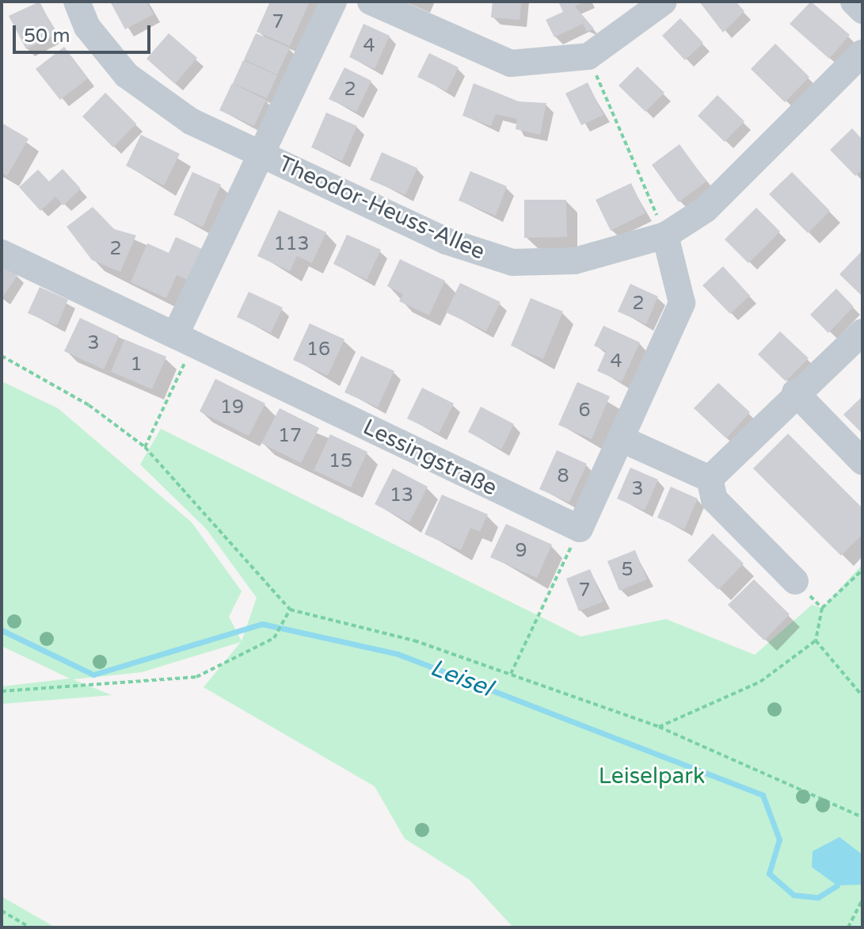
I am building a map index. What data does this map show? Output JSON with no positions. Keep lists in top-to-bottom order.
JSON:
{
  "streets": {
    "street": ["Theodor-Heuss-Allee", "Lessingstraße"]
  },
  "water": ["Leisel"],
  "parks": ["Leiselpark"],
  "house_numbers": [
    "7",
    "4",
    "2",
    "113",
    "2",
    "2",
    "3",
    "16",
    "4",
    "1",
    "19",
    "6",
    "17",
    "15",
    "8",
    "3",
    "13",
    "9",
    "5",
    "7"
  ],
  "scale_bar": "50 m"
}
